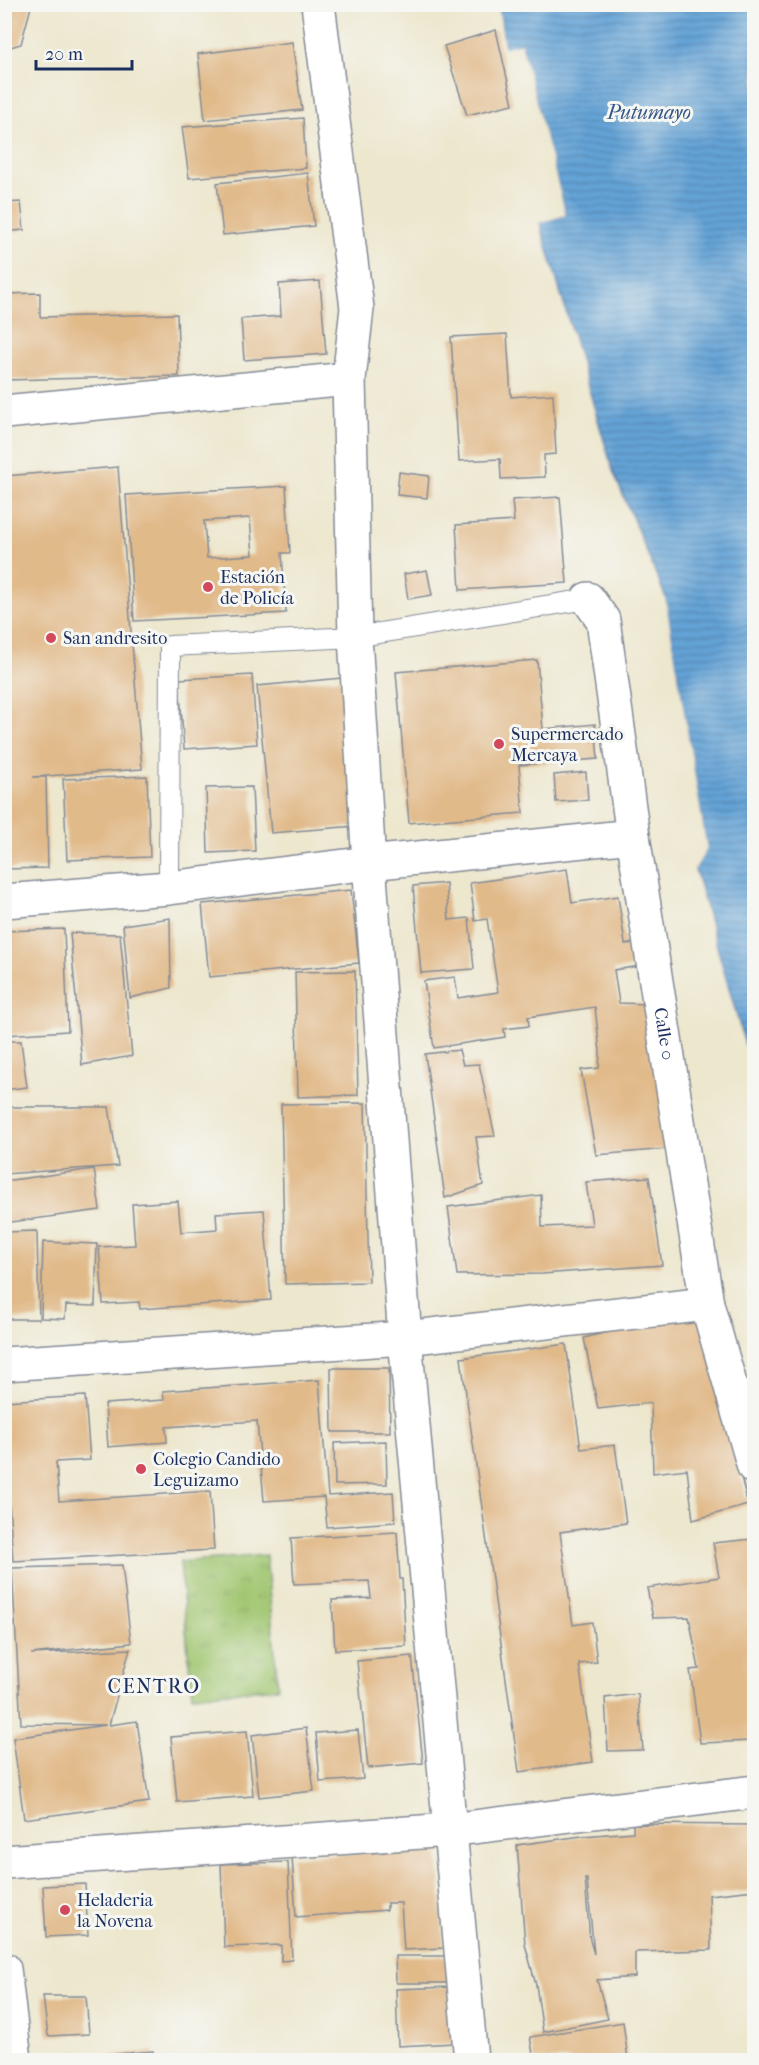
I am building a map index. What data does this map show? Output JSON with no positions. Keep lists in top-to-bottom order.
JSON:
{
  "streets": {
    "street": ["Calle 0"]
  },
  "districts": ["CENTRO"],
  "water": ["Putumayo"],
  "places": [
    "Estación de Policía",
    "San andresito",
    "Supermercado Mercaya",
    "Colegio Candido Leguizamo",
    "Heladeria la Novena"
  ],
  "scale_bar": "20 m"
}
